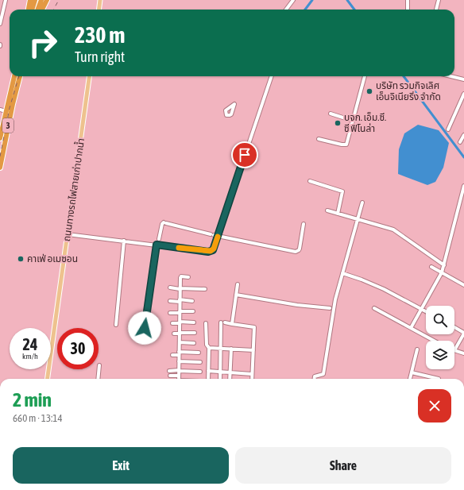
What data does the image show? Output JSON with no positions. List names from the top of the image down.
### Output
{
  "streets": {
    "highway": ["3"],
    "main road": ["ถนนทางรถไฟสายเก่าปากน้ำ"]
  },
  "places": ["บริษัท รวมกิจเลิศ เอ็นจิเนียริ่ง จำกัด", "บจก. เอ็ม.ซี. ซี ฟิโนล่า", "คาเฟ่ อเมซอน"],
  "page": {
    "turn": ["230 m", "Turn right"],
    "speed": "24 km/h",
    "limit": "30",
    "heading": ["2 min", "660 m · 13:14"],
    "buttons": ["Exit", "Share"]
  }
}
